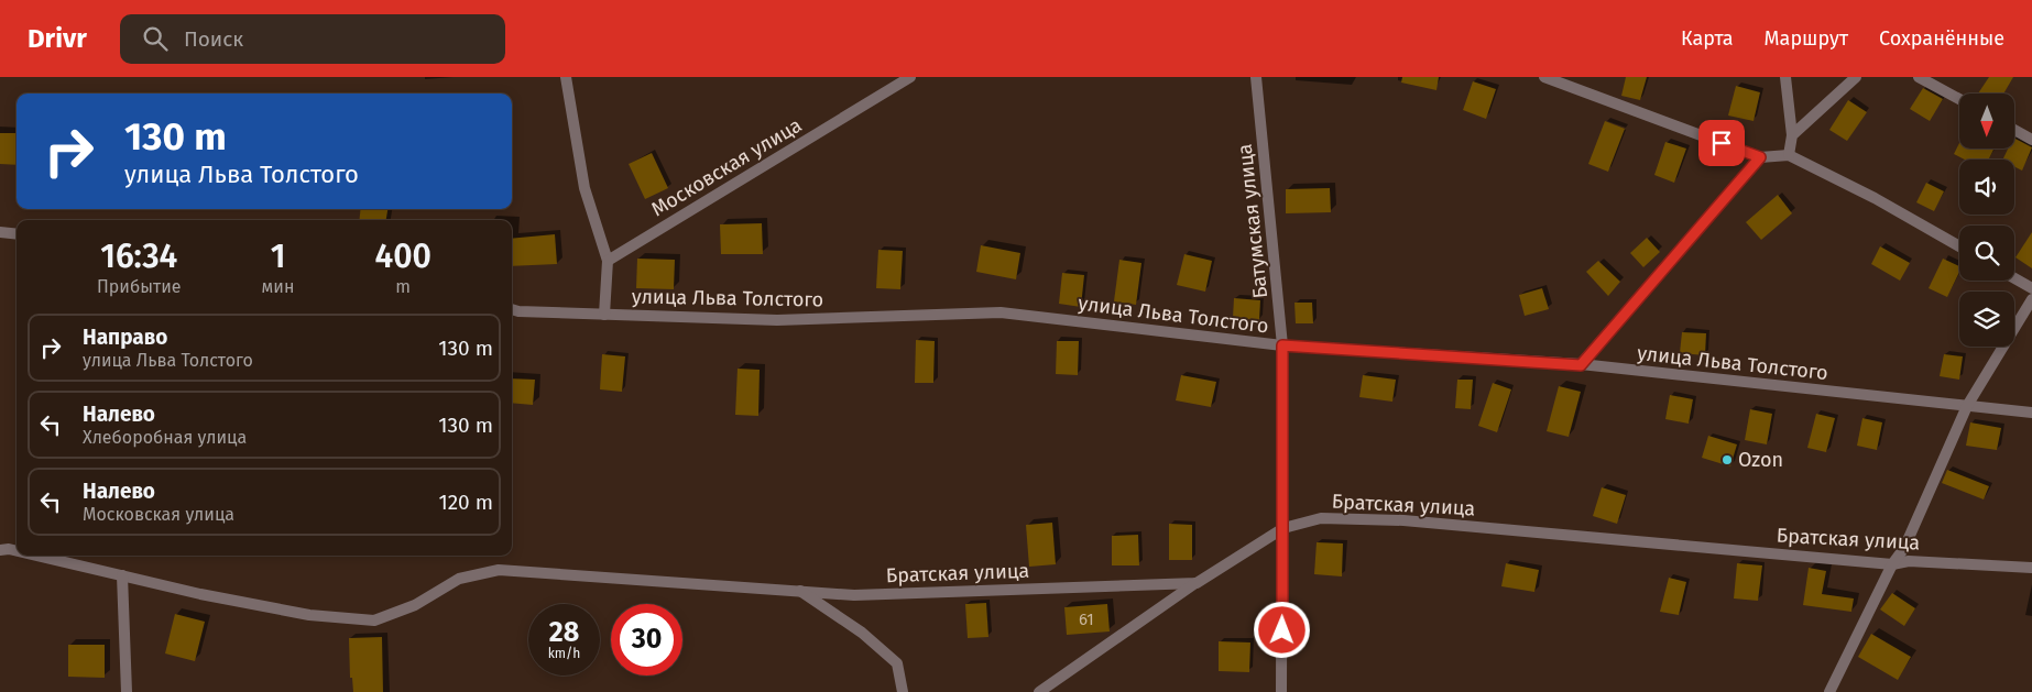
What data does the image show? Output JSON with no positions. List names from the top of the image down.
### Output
{
  "streets": {
    "street": [
      "Московская улица",
      "Батумская улица",
      "улица Льва Толстого",
      "Братская улица"
    ]
  },
  "crossings": [
    ["Батумская улица", "улица Льва Толстого"],
    ["Батумская улица", "Братская улица"]
  ],
  "places": ["Ozon"],
  "house_numbers": ["61"],
  "north": "bottom",
  "page": {
    "header": "Drivr",
    "search": "Поиск",
    "nav": ["Карта", "Маршрут", "Сохранённые"],
    "turn": ["130 m", "улица Льва Толстого"],
    "eta": [
      "16:34",
      "Прибытие",
      "1",
      "мин",
      "400",
      "m"
    ],
    "list": [
      {
        "name": "Направо",
        "note": "улица Льва Толстого",
        "value": "130 m"
      },
      {
        "name": "Налево",
        "note": "Хлеборобная улица",
        "value": "130 m"
      },
      {
        "name": "Налево",
        "note": "Московская улица",
        "value": "120 m"
      }
    ],
    "speed": "28 km/h",
    "limit": "30"
  }
}
